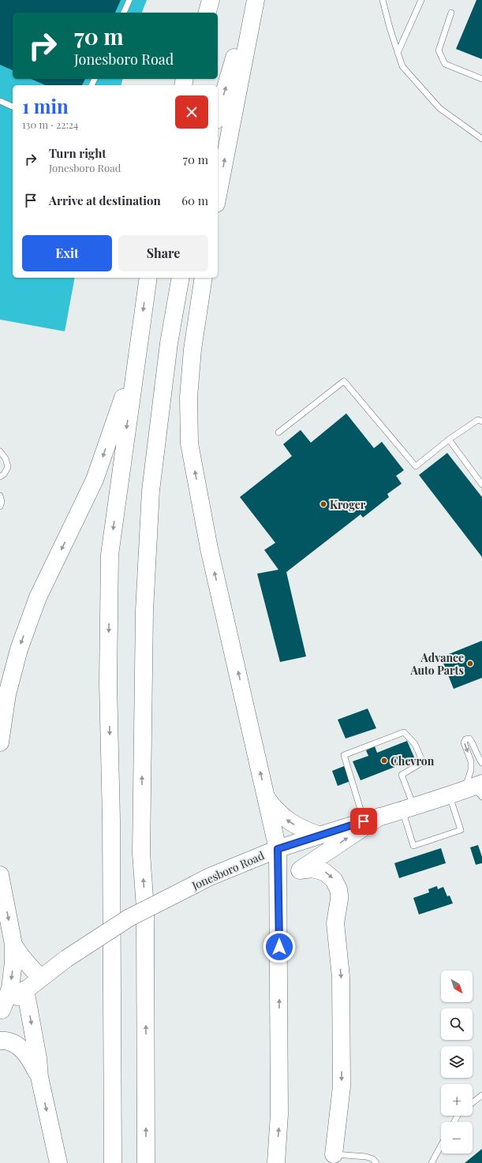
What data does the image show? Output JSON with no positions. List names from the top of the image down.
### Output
{
  "streets": {
    "main road": ["Jonesboro Road"]
  },
  "places": ["Kroger", "Advance Auto Parts", "Chevron"],
  "north": "bottom right",
  "page": {
    "turn": ["70 m", "Jonesboro Road"],
    "heading": ["1 min", "130 m · 22:24"],
    "list": [
      {
        "name": "Turn right",
        "note": "Jonesboro Road",
        "value": "70 m"
      },
      {
        "name": "Arrive at destination",
        "value": "60 m"
      }
    ],
    "buttons": ["Exit", "Share"],
    "map_buttons": ["+", "−"]
  }
}
